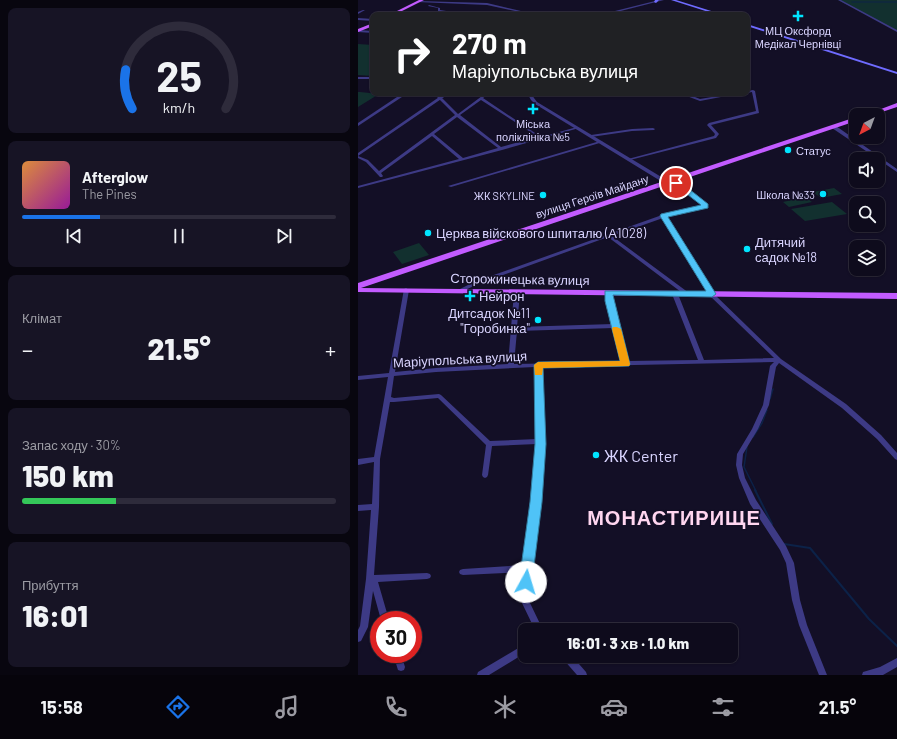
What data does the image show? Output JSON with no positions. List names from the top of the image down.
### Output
{
  "streets": {
    "main road": ["вулиця Героїв Майдану", "Сторожинецька вулиця"],
    "street": ["Маріупольська вулиця"]
  },
  "districts": ["МОНАСТИРИЩЕ"],
  "places": {
    "health": ["МЦ Оксфорд Медікал Чернівці", "Міська поліклініка №5", "Нейрон"],
    "other": [
      "Статус",
      "Школа №33",
      "ЖК SKYLINE",
      "Церква війскового шпиталю (А1028)",
      "Дитячий садок №18",
      "Дитсадок №11 \"Горобинка\"",
      "ЖК Center"
    ]
  },
  "north": "bottom left",
  "page": {
    "turn": ["270 m", "Маріупольська вулиця"],
    "song": ["Afterglow", "The Pines"],
    "tile": [
      "Клімат",
      ["Запас ходу · 30%", "150 km"],
      ["Прибуття", "16:01"]
    ],
    "heat": ["−", "21.5°", "+"],
    "limit": "30",
    "trip": "16:01 · 3 хв · 1.0 km",
    "tabs": ["15:58", "21.5°"],
    "gauge": ["25", "km/h"]
  }
}
